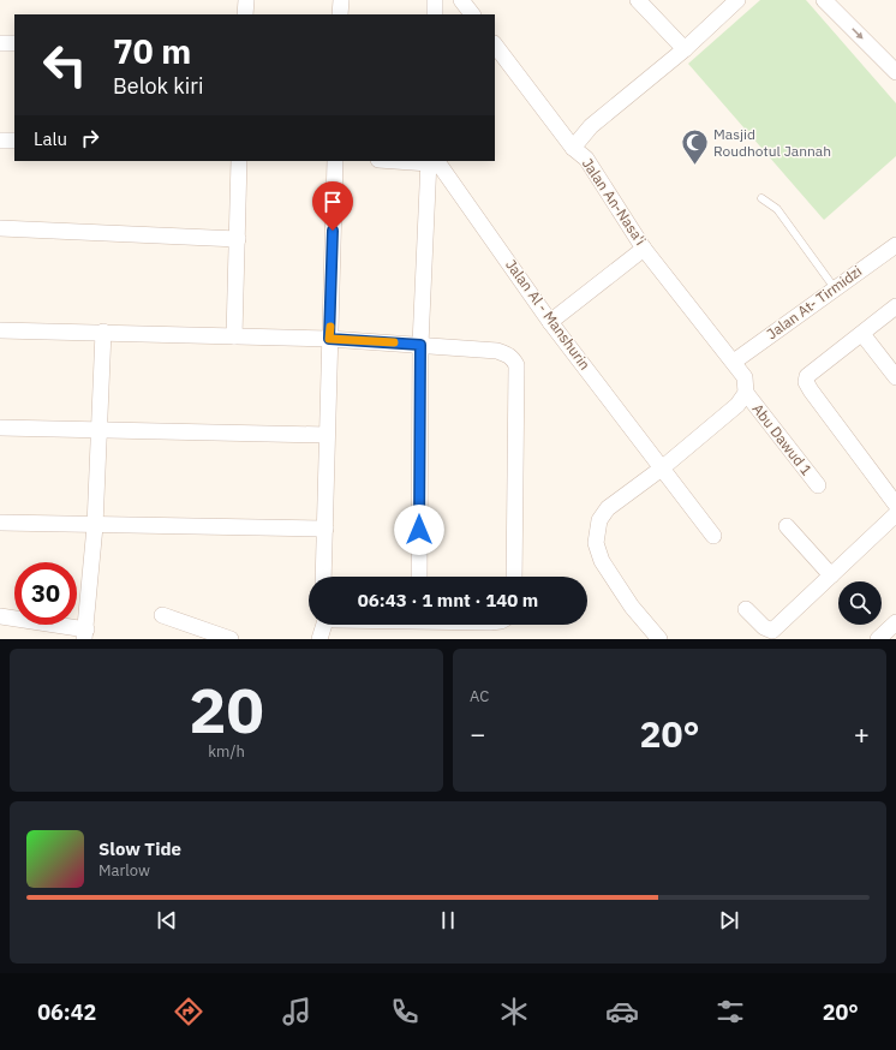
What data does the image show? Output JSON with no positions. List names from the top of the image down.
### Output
{
  "streets": {
    "street": [
      "Jalan An-Nasa'i",
      "Jalan At- Tirmidzi",
      "Jalan Al - Manshurin",
      "Abu Dawud 1"
    ]
  },
  "crossings": [
    ["Jalan An-Nasa'i", "Jalan At- Tirmidzi"],
    ["Jalan An-Nasa'i", "Abu Dawud 1"]
  ],
  "places": {
    "mosque": ["Masjid Roudhotul Jannah"]
  },
  "page": {
    "turn": ["70 m", "Belok kiri"],
    "then": "Lalu",
    "limit": "30",
    "trip": "06:43 · 1 mnt · 140 m",
    "tile": [
      ["20", "km/h"],
      "AC"
    ],
    "heat": ["−", "20°", "+"],
    "song": ["Slow Tide", "Marlow"],
    "tabs": ["06:42", "20°"]
  }
}
